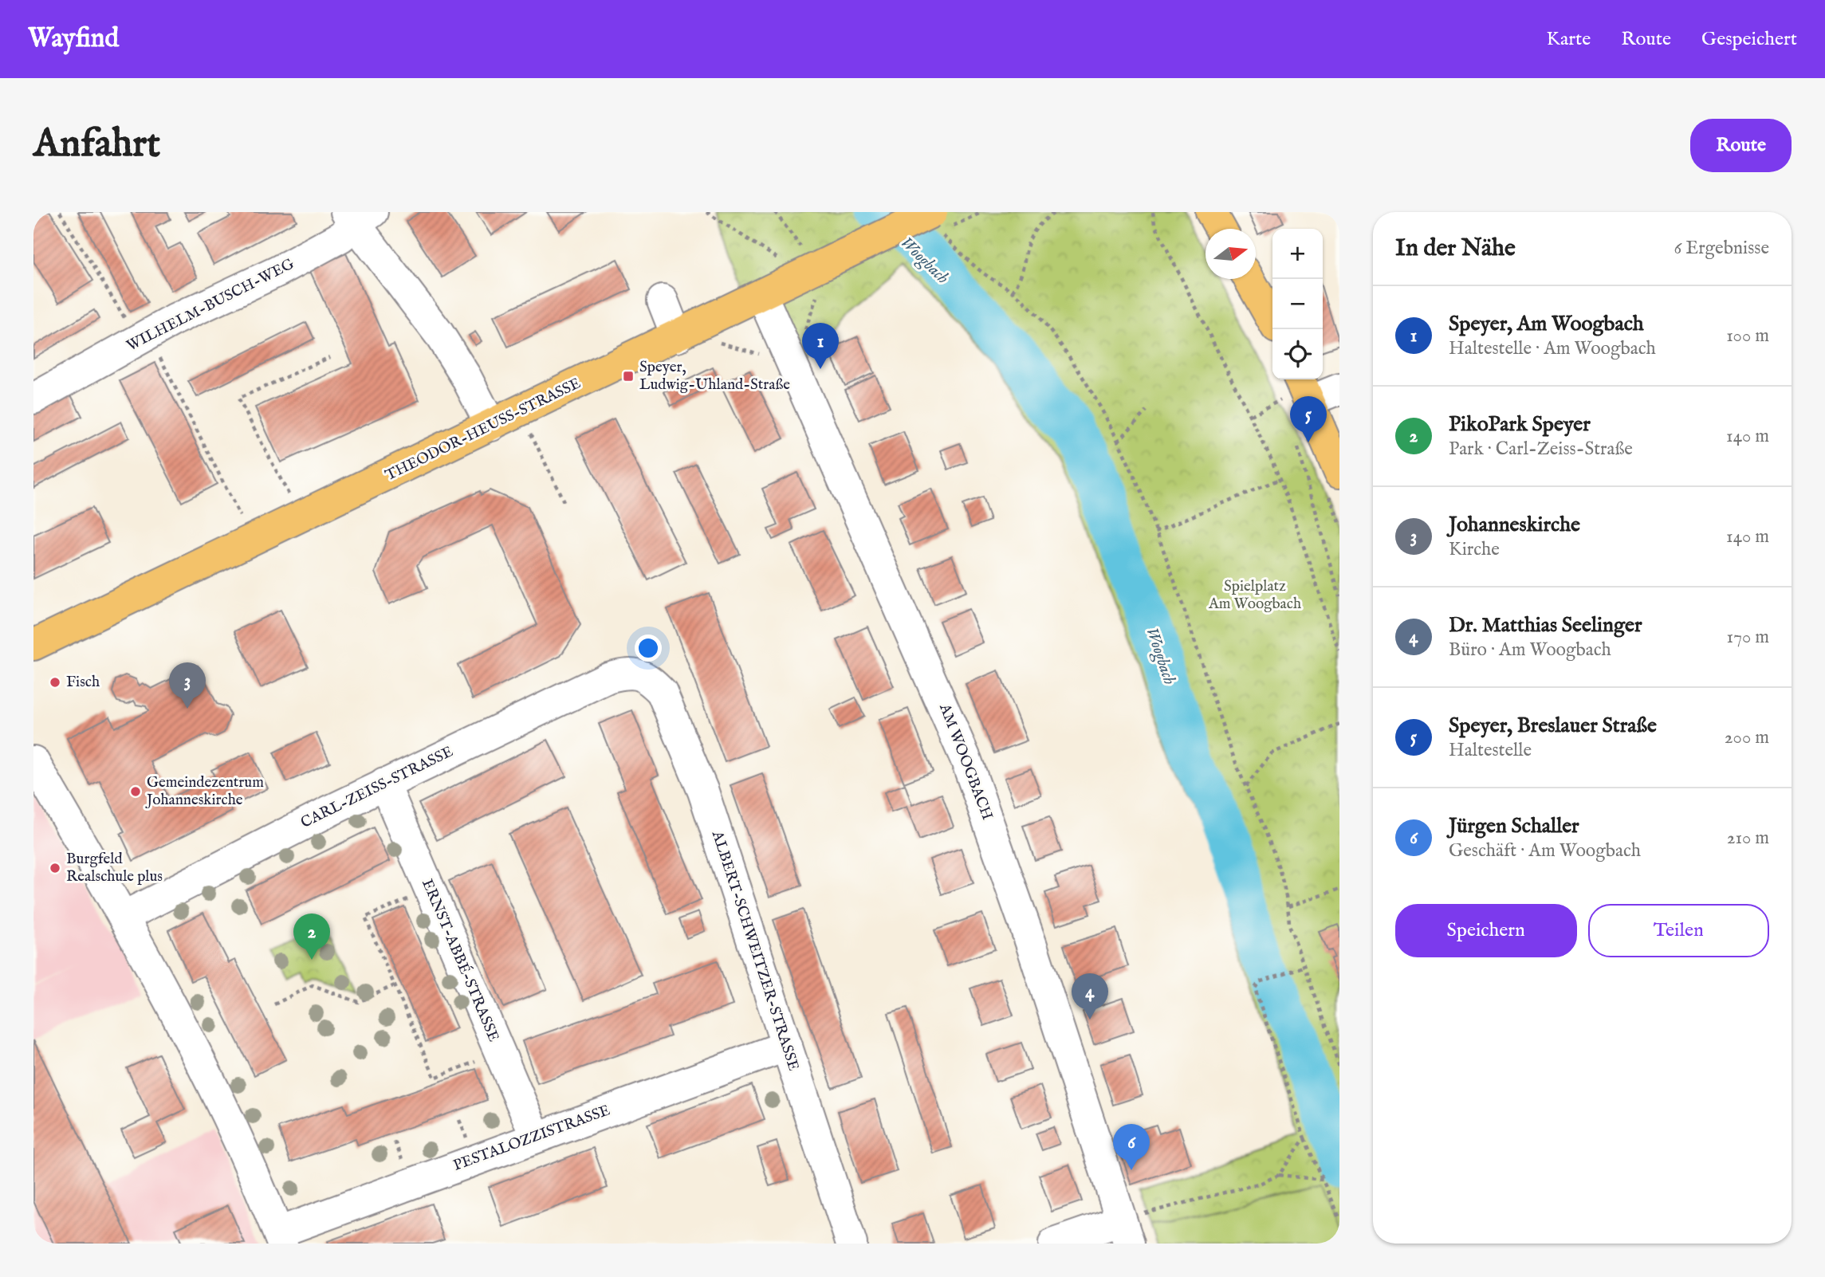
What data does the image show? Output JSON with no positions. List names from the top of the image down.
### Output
{
  "streets": {
    "main road": ["THEODOR-HEUSS-STRASSE"],
    "street": [
      "WILHELM-BUSCH-WEG",
      "AM WOOGBACH",
      "CARL-ZEISS-STRASSE",
      "ALBERT-SCHWEITZER-STRASSE",
      "ERNST-ABBÉ-STRASSE",
      "PESTALOZZISTRASSE"
    ]
  },
  "crossings": [
    ["THEODOR-HEUSS-STRASSE", "AM WOOGBACH"],
    ["CARL-ZEISS-STRASSE", "ALBERT-SCHWEITZER-STRASSE"],
    ["CARL-ZEISS-STRASSE", "ERNST-ABBÉ-STRASSE"],
    ["ALBERT-SCHWEITZER-STRASSE", "PESTALOZZISTRASSE"],
    ["ERNST-ABBÉ-STRASSE", "PESTALOZZISTRASSE"]
  ],
  "water": ["Woogbach"],
  "parks": ["Spielplatz Am Woogbach"],
  "places": {
    "transit": ["Speyer, Ludwig-Uhland-Straße"],
    "other": ["Fisch", "Gemeindezentrum Johanneskirche", "Burgfeld Realschule plus"]
  },
  "north": "right",
  "page": {
    "header": "Wayfind",
    "nav": ["Karte", "Route", "Gespeichert"],
    "buttons": [
      "Route",
      ["Speichern", "Teilen"]
    ],
    "title": "Anfahrt",
    "heading": ["In der Nähe", "6 Ergebnisse"],
    "map_buttons": ["+", "−"],
    "list": [
      {
        "mark": "1",
        "name": "Speyer, Am Woogbach",
        "note": "Haltestelle · Am Woogbach",
        "value": "100 m"
      },
      {
        "mark": "2",
        "name": "PikoPark Speyer",
        "note": "Park · Carl-Zeiss-Straße",
        "value": "140 m"
      },
      {
        "mark": "3",
        "name": "Johanneskirche",
        "note": "Kirche",
        "value": "140 m"
      },
      {
        "mark": "4",
        "name": "Dr. Matthias Seelinger",
        "note": "Büro · Am Woogbach",
        "value": "170 m"
      },
      {
        "mark": "5",
        "name": "Speyer, Breslauer Straße",
        "note": "Haltestelle",
        "value": "200 m"
      },
      {
        "mark": "6",
        "name": "Jürgen Schaller",
        "note": "Geschäft · Am Woogbach",
        "value": "210 m"
      }
    ],
    "pins": [
      "1",
      "5",
      "3",
      "2",
      "4",
      "6"
    ]
  }
}
